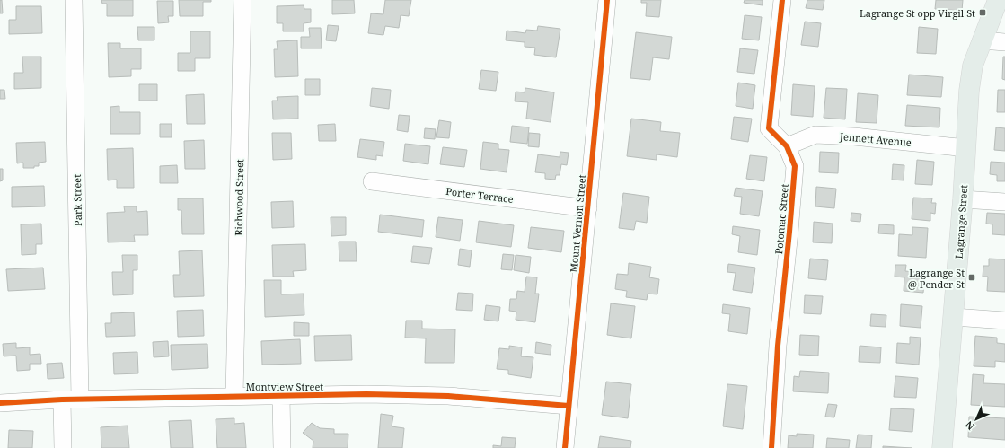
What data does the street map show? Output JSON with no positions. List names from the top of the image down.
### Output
{
  "streets": {
    "main road": ["Lagrange Street"],
    "street": [
      "Jennett Avenue",
      "Porter Terrace",
      "Richwood Street",
      "Park Street",
      "Potomac Street",
      "Mount Vernon Street",
      "Montview Street"
    ]
  },
  "crossings": [
    ["Jennett Avenue", "Potomac Street"],
    ["Jennett Avenue", "Lagrange Street"],
    ["Porter Terrace", "Mount Vernon Street"],
    ["Richwood Street", "Montview Street"],
    ["Park Street", "Montview Street"],
    ["Mount Vernon Street", "Montview Street"]
  ],
  "places": {
    "transit": ["Lagrange St opp Virgil St", "Lagrange St @ Pender St"]
  },
  "north": "bottom left"
}
